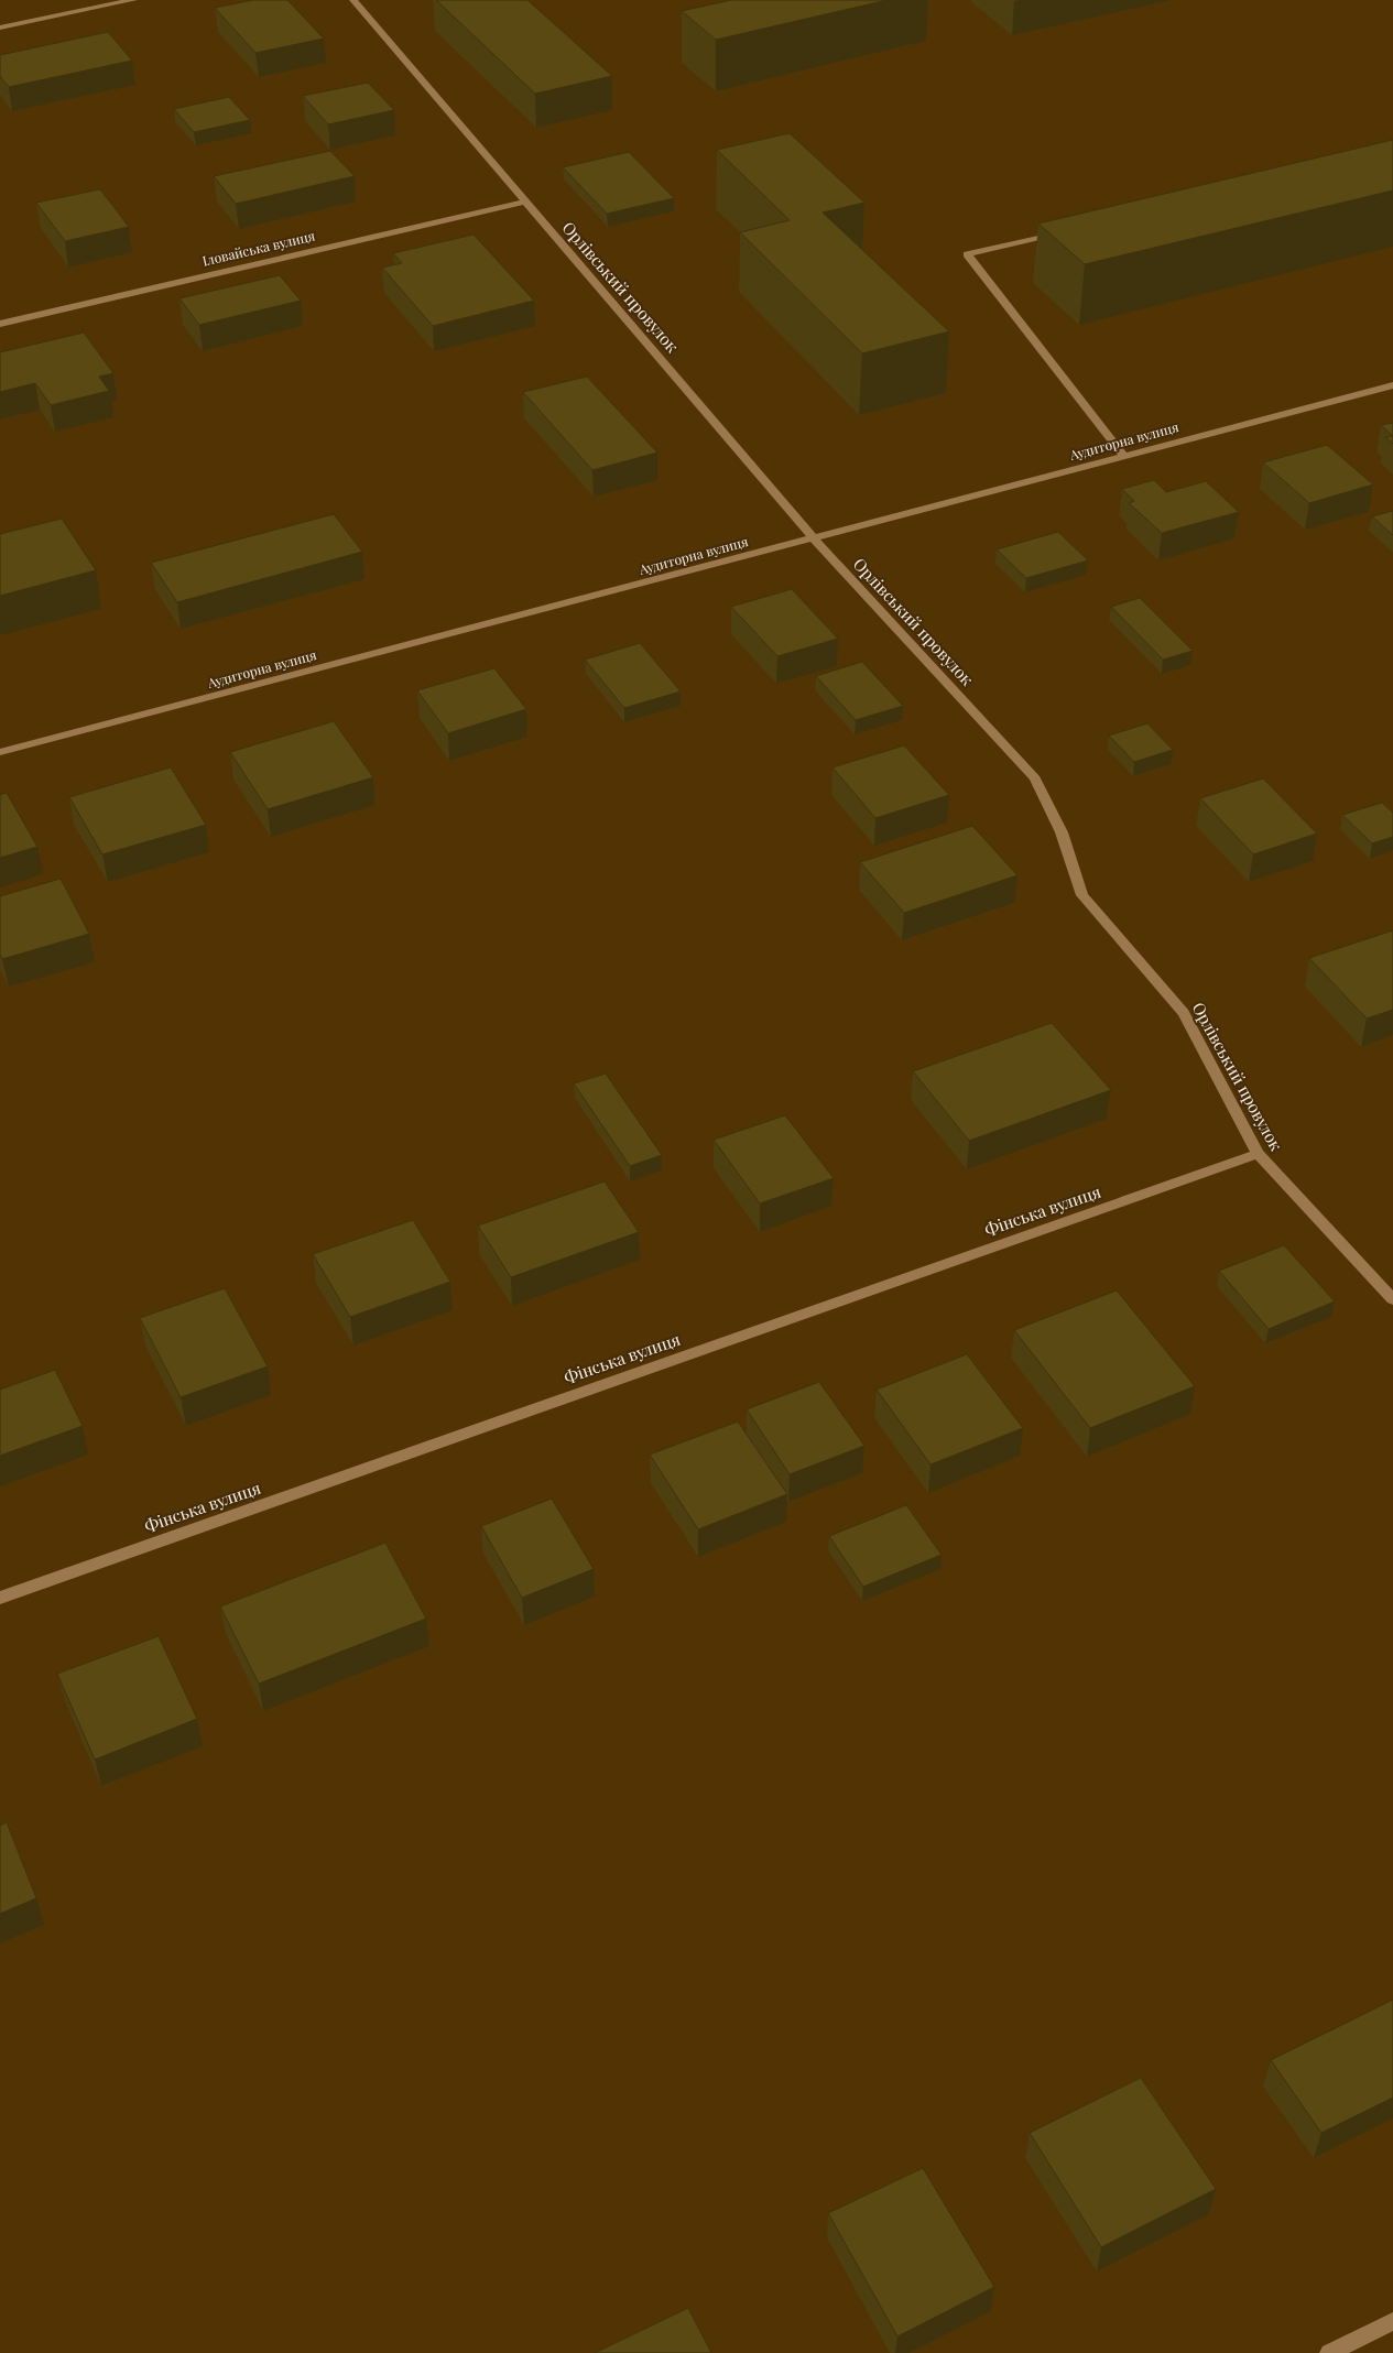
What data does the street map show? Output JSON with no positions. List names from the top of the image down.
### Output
{
  "streets": {
    "street": [
      "Іловайська вулиця",
      "Орлівський провулок",
      "Аудиторна вулиця",
      "Фінська вулиця"
    ]
  },
  "crossings": [
    ["Іловайська вулиця", "Орлівський провулок"],
    ["Орлівський провулок", "Аудиторна вулиця"],
    ["Орлівський провулок", "Фінська вулиця"]
  ]
}
